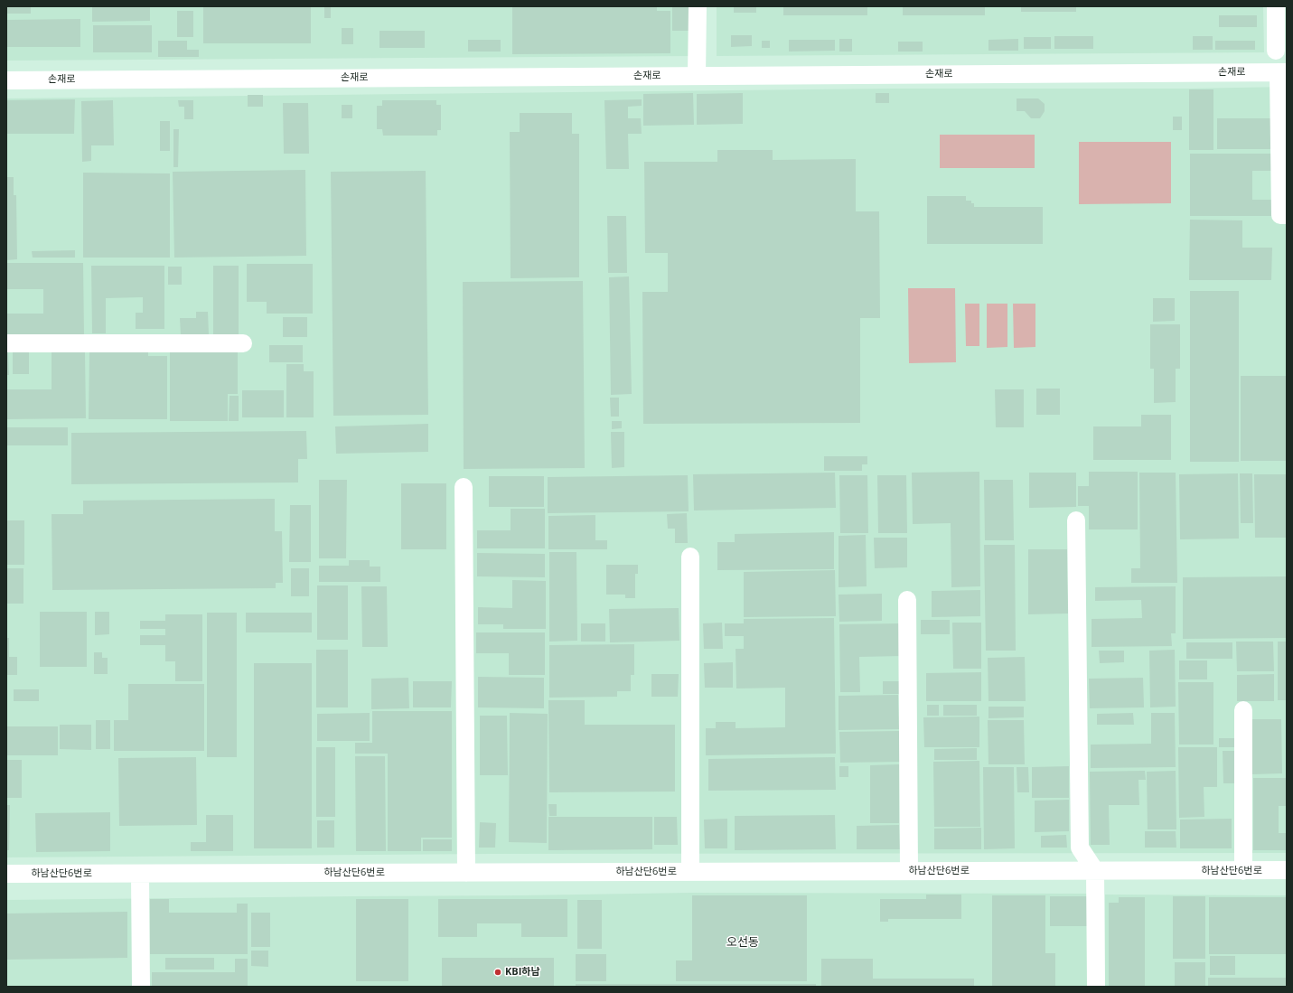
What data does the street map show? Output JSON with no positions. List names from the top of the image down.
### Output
{
  "streets": {
    "street": ["손재로", "하남산단6번로"]
  },
  "districts": ["오선동"],
  "places": ["KBI하남"]
}
